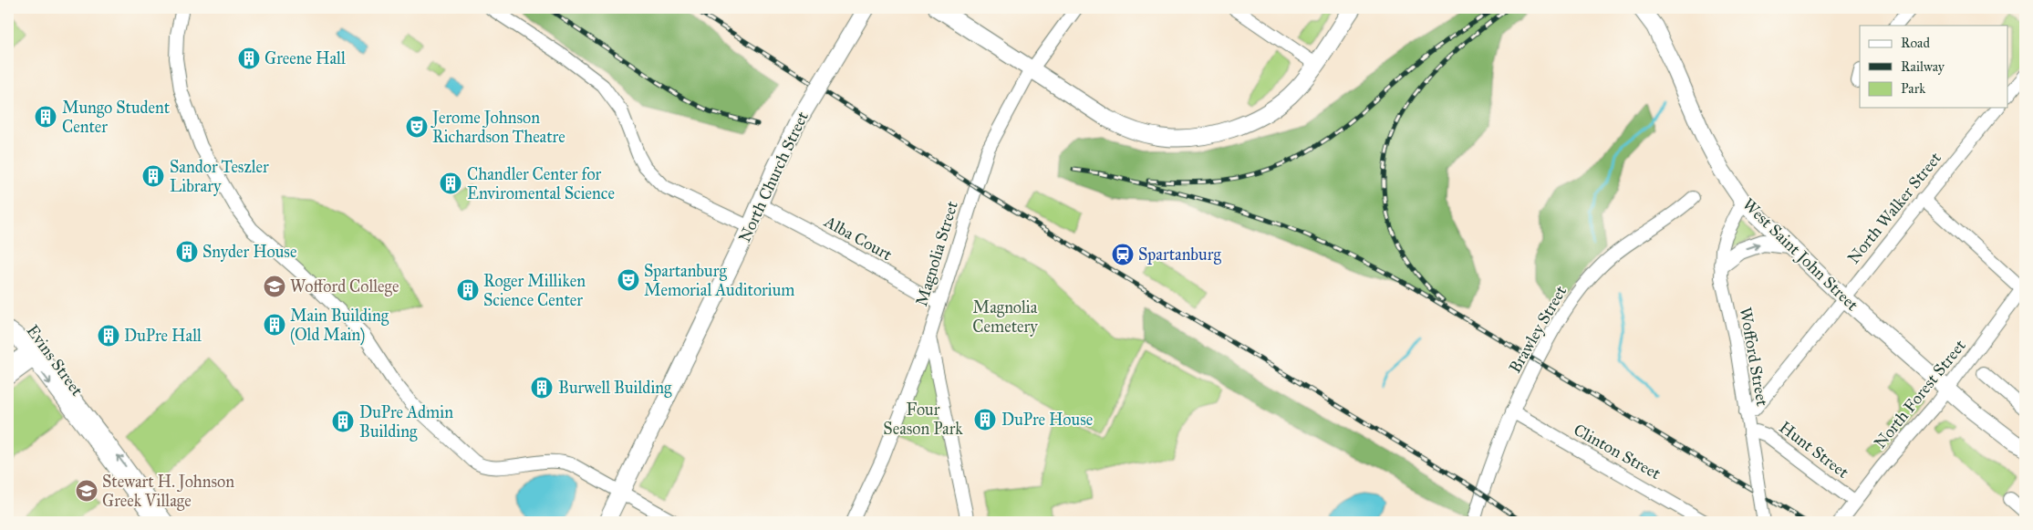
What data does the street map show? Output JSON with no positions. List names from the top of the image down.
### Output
{
  "streets": {
    "main road": ["North Church Street", "West Saint John Street"],
    "street": [
      "North Walker Street",
      "Alba Court",
      "Magnolia Street",
      "Brawley Street",
      "Wofford Street",
      "Evins Street",
      "North Forest Street",
      "Hunt Street",
      "Clinton Street"
    ]
  },
  "crossings": [
    ["North Church Street", "Alba Court"],
    ["North Walker Street", "West Saint John Street"],
    ["North Walker Street", "Wofford Street"],
    ["Alba Court", "Magnolia Street"],
    ["West Saint John Street", "Wofford Street"],
    ["West Saint John Street", "North Forest Street"],
    ["Brawley Street", "Clinton Street"],
    ["Wofford Street", "Hunt Street"],
    ["North Forest Street", "Hunt Street"]
  ],
  "parks": ["Magnolia Cemetery", "Four Season Park"],
  "places": {
    "building": [
      "Greene Hall",
      "Mungo Student Center",
      "Sandor Teszler Library",
      "Chandler Center for Enviromental Science",
      "Snyder House",
      "Roger Milliken Science Center",
      "Main Building (Old Main)",
      "DuPre Hall",
      "Burwell Building",
      "DuPre House",
      "DuPre Admin Building"
    ],
    "theatre": ["Jerome Johnson Richardson Theatre", "Spartanburg Memorial Auditorium"],
    "station": ["Spartanburg"],
    "school or university": ["Wofford College", "Stewart H. Johnson Greek Village"]
  },
  "legend": ["Road", "Railway", "Park"]
}
